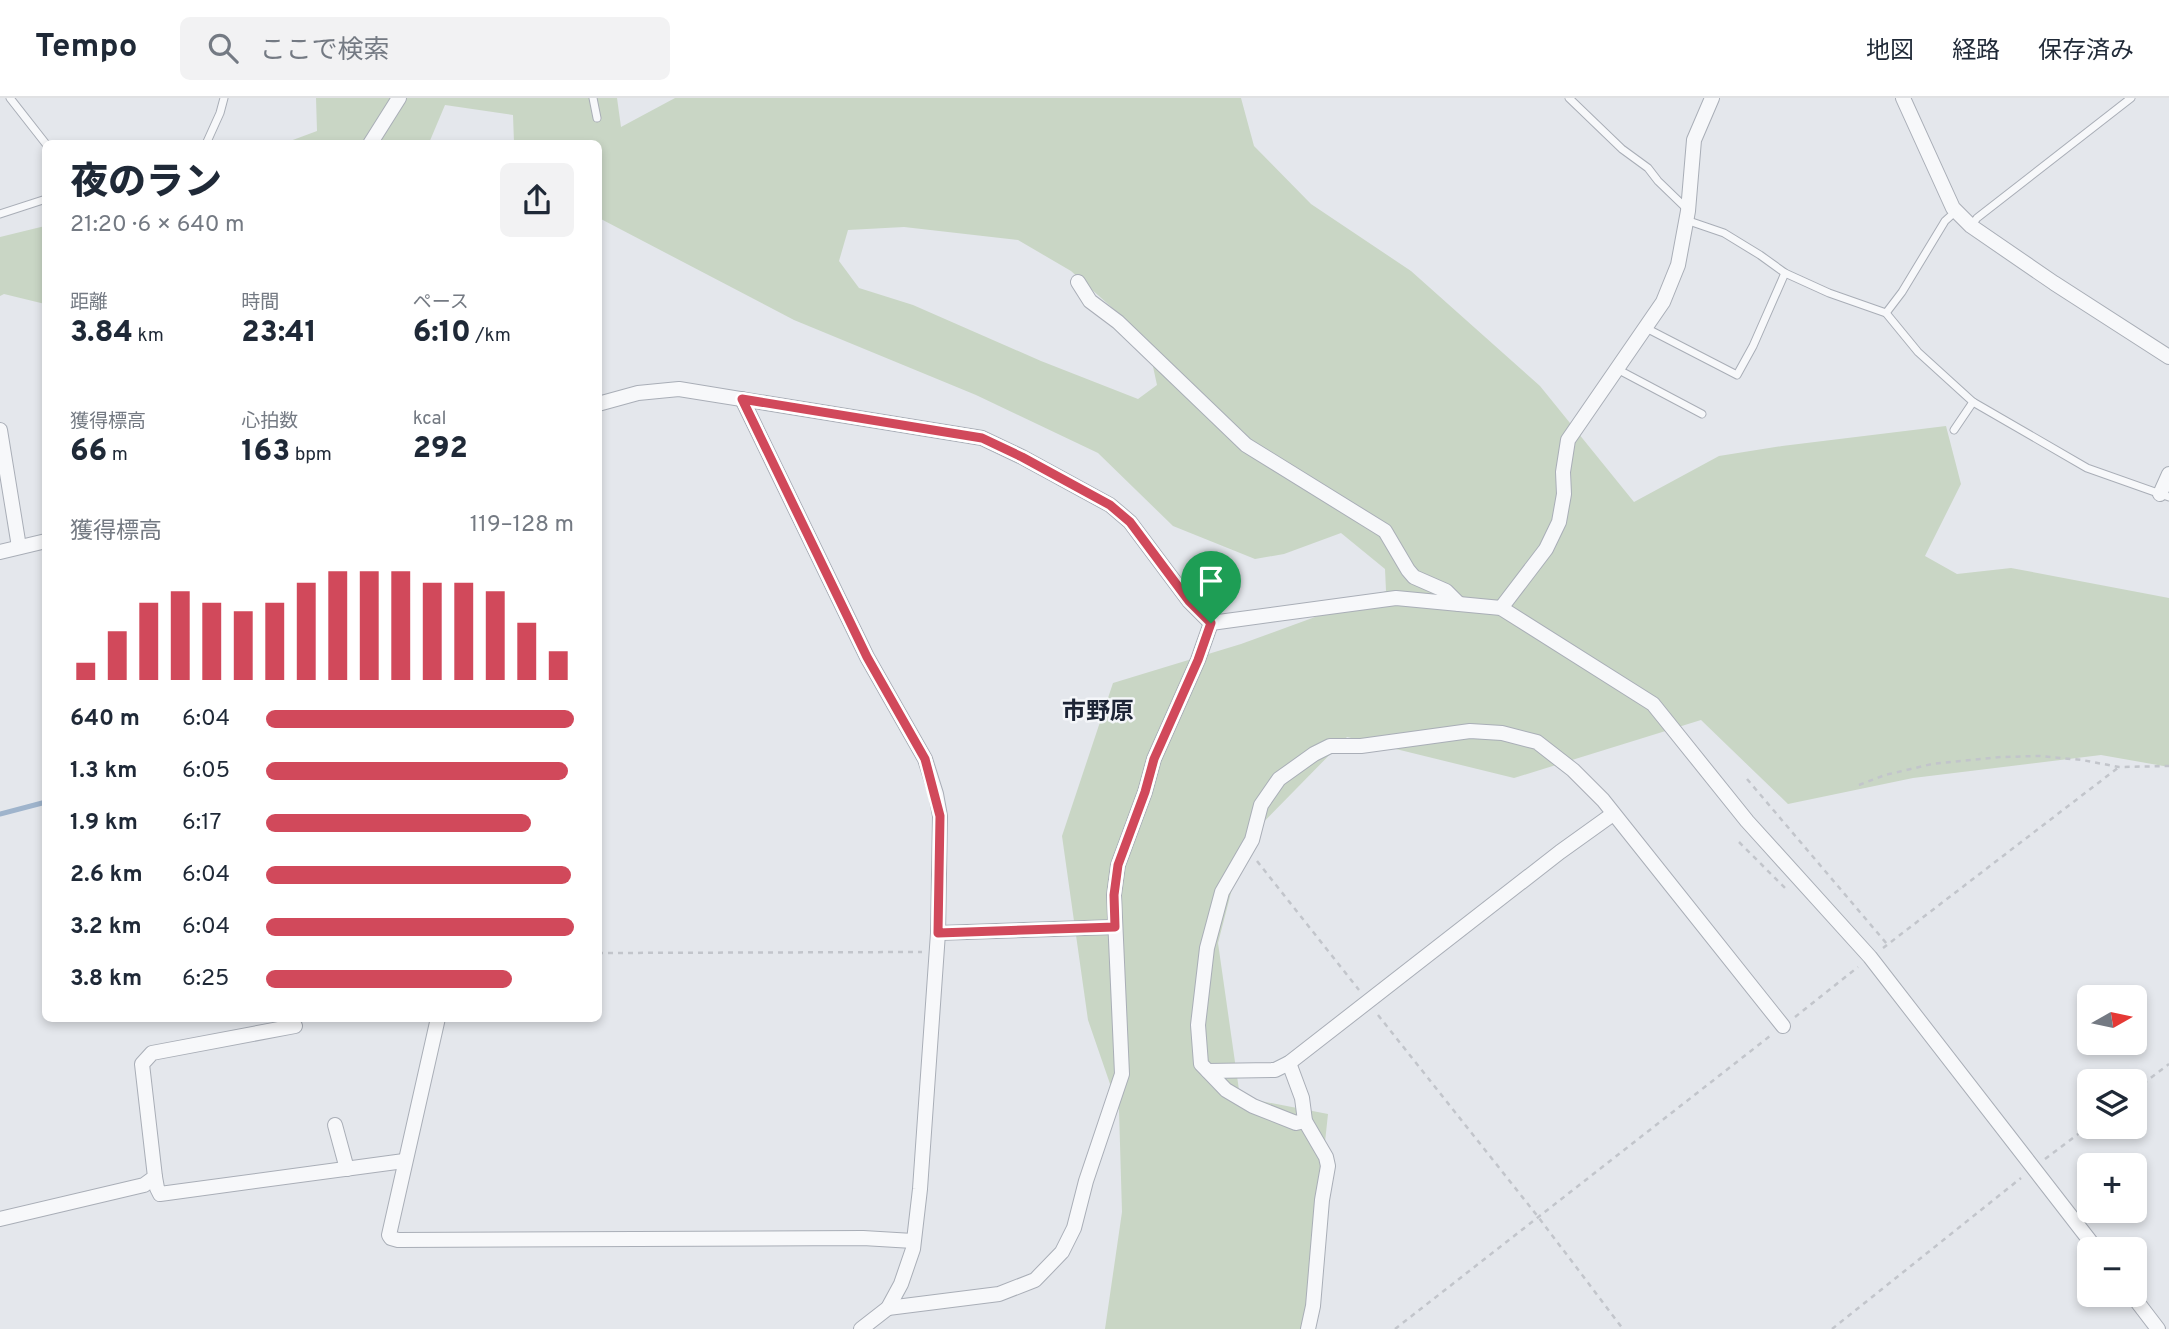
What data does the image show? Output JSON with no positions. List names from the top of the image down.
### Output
{
  "districts": ["市野原"],
  "north": "right",
  "page": {
    "header": "Tempo",
    "search": "ここで検索",
    "nav": ["地図", "経路", "保存済み"],
    "heading": ["夜のラン", "21:20 · 6 × 640 m"],
    "stats": [
      ["距離", "3.84 km"],
      ["時間", "23:41"],
      ["ペース", "6:10 /km"],
      ["獲得標高", "66 m"],
      ["心拍数", "163 bpm"],
      ["kcal", "292"]
    ],
    "chart": ["獲得標高", "119–128 m"],
    "list": [
      {
        "name": "640 m",
        "note": "6:04"
      },
      {
        "name": "1.3 km",
        "note": "6:05"
      },
      {
        "name": "1.9 km",
        "note": "6:17"
      },
      {
        "name": "2.6 km",
        "note": "6:04"
      },
      {
        "name": "3.2 km",
        "note": "6:04"
      },
      {
        "name": "3.8 km",
        "note": "6:25"
      }
    ],
    "map_buttons": ["+", "−"]
  }
}
